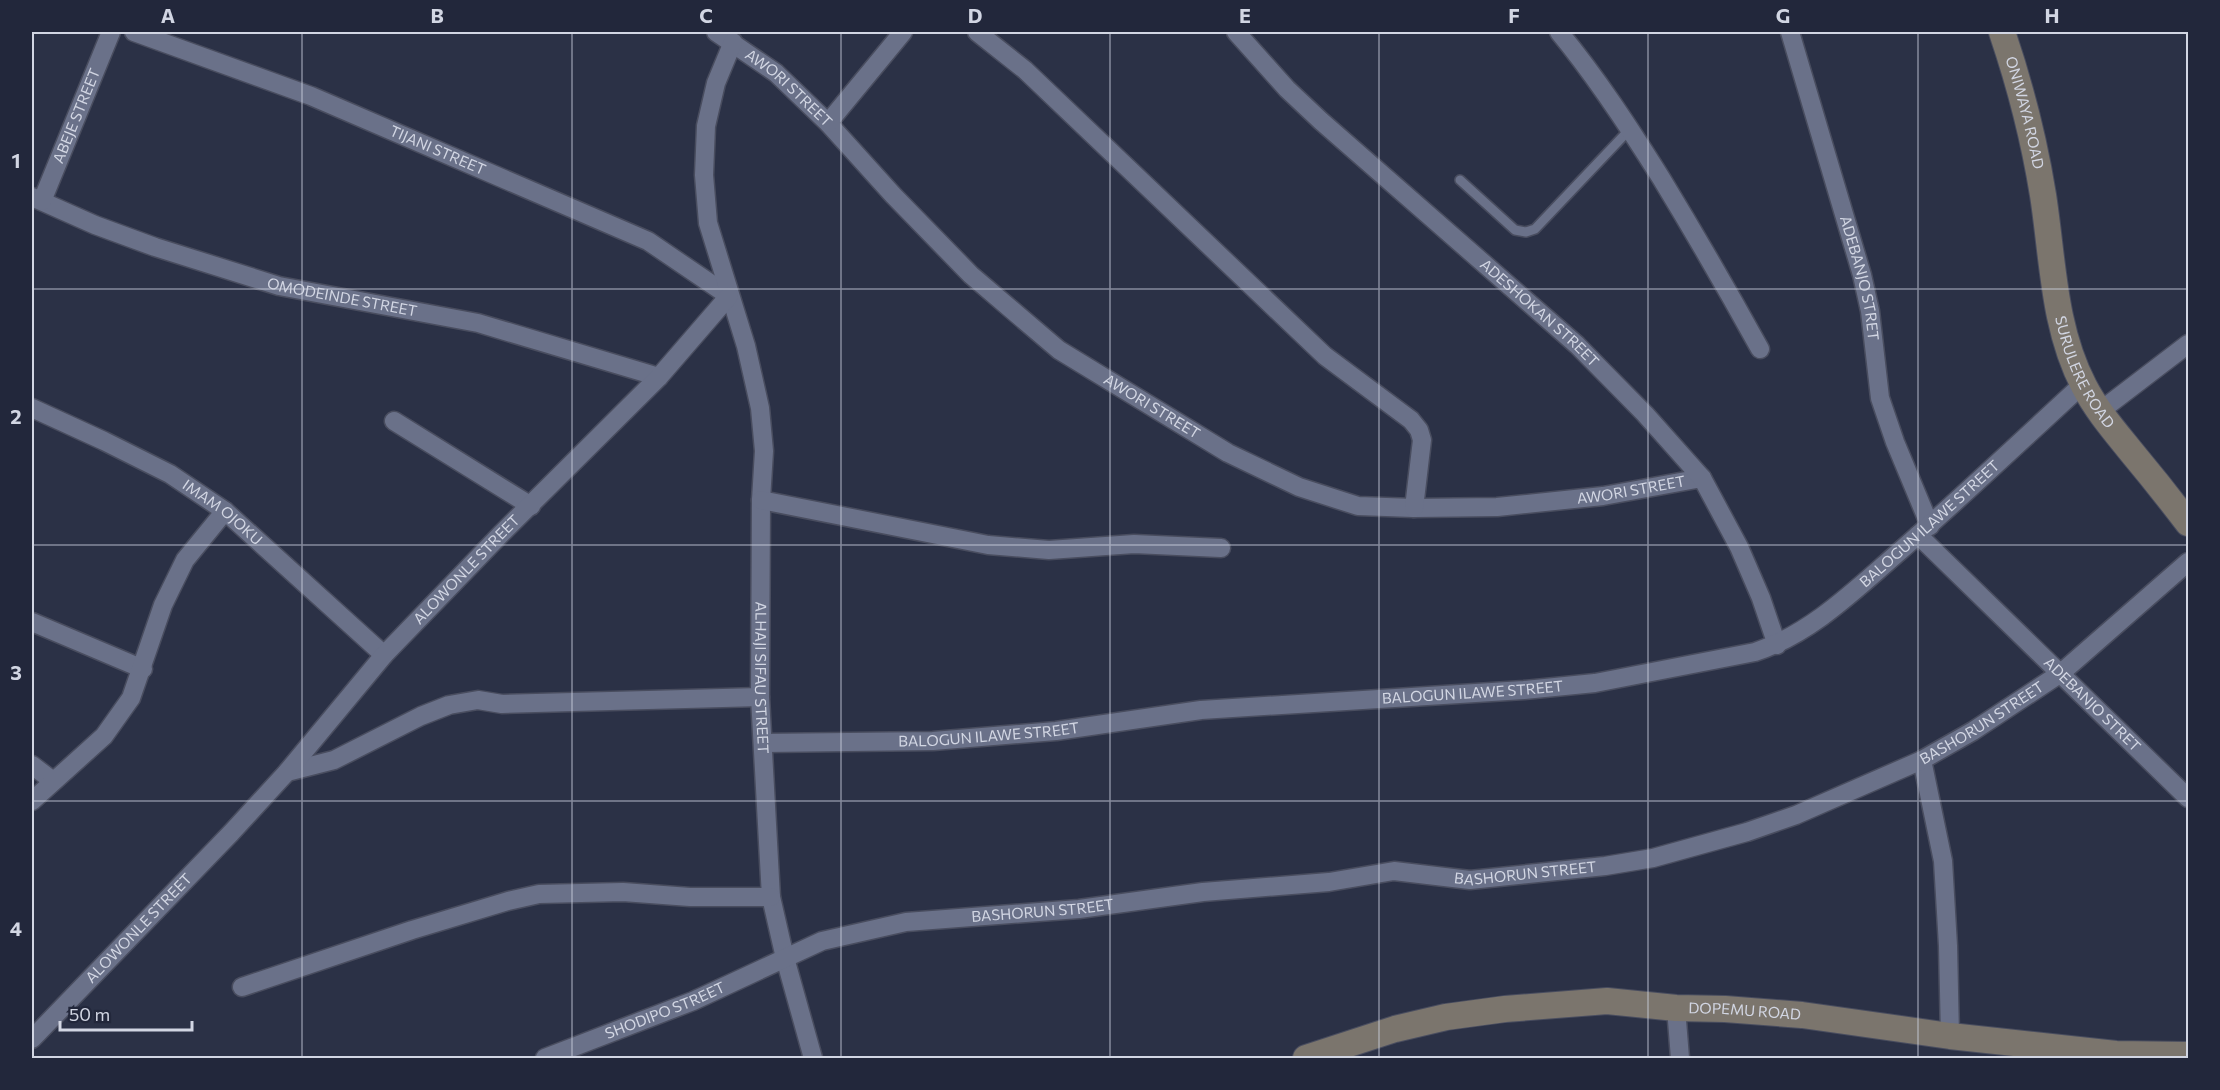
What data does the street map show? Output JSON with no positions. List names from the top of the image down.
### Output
{
  "streets": {
    "main road": ["ONIWAYA ROAD", "SURULERE ROAD", "DOPEMU ROAD"],
    "street": [
      "AWORI STREET",
      "ABEJE STREET",
      "TIJANI STREET",
      "ADEBANJO STRET",
      "OMODEINDE STREET",
      "ADESHOKAN STREET",
      "IMAM OJOKU",
      "BALOGUN ILAWE STREET",
      "ALOWONLE STREET",
      "ALHAJI SIFAU STREET",
      "BASHORUN STREET",
      "SHODIPO STREET"
    ]
  },
  "crossings": [
    ["AWORI STREET", "ADESHOKAN STREET"],
    ["ONIWAYA ROAD", "SURULERE ROAD"],
    ["ABEJE STREET", "OMODEINDE STREET"],
    ["TIJANI STREET", "ALOWONLE STREET"],
    ["TIJANI STREET", "ALHAJI SIFAU STREET"],
    ["ADEBANJO STRET", "BALOGUN ILAWE STREET"],
    ["ADEBANJO STRET", "BASHORUN STREET"],
    ["OMODEINDE STREET", "ALOWONLE STREET"],
    ["ADESHOKAN STREET", "BALOGUN ILAWE STREET"],
    ["SURULERE ROAD", "BALOGUN ILAWE STREET"],
    ["IMAM OJOKU", "ALOWONLE STREET"],
    ["BALOGUN ILAWE STREET", "ALHAJI SIFAU STREET"],
    ["ALOWONLE STREET", "ALHAJI SIFAU STREET"],
    ["ALHAJI SIFAU STREET", "BASHORUN STREET"],
    ["ALHAJI SIFAU STREET", "SHODIPO STREET"],
    ["BASHORUN STREET", "SHODIPO STREET"]
  ],
  "scale_bar": "50 m",
  "grid": {
    "columns": [
      "A",
      "B",
      "C",
      "D",
      "E",
      "F",
      "G",
      "H"
    ],
    "rows": [
      "1",
      "2",
      "3",
      "4"
    ]
  }
}
